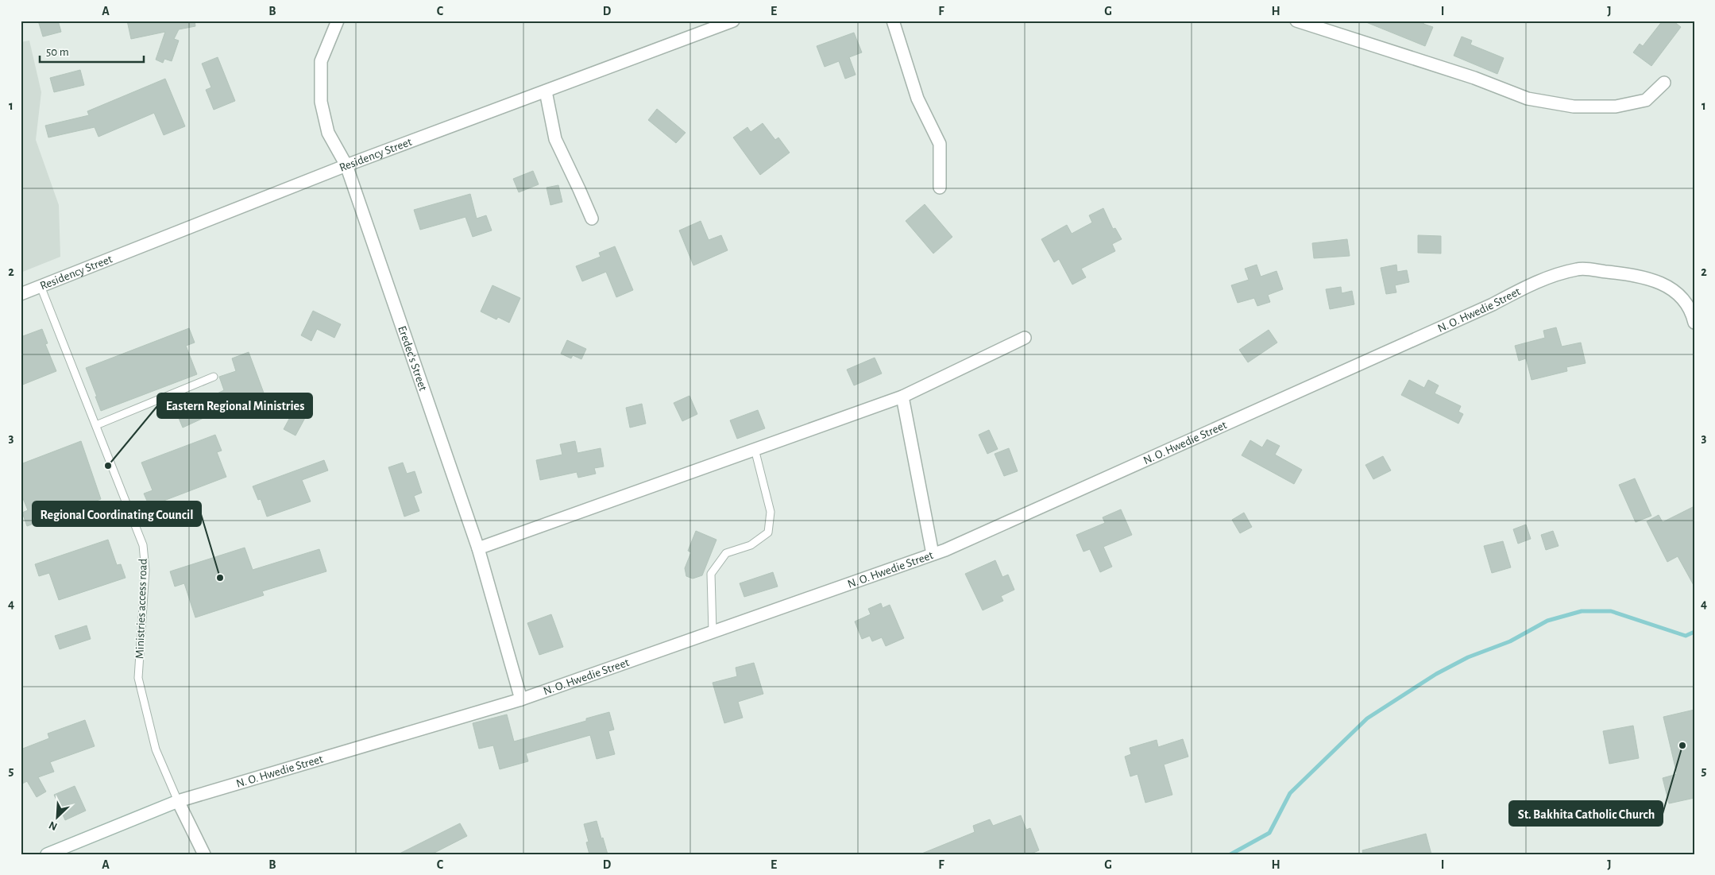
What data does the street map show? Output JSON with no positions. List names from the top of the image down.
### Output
{
  "streets": {
    "street": ["Residency Street", "N. O. Hwedie Street", "Eredec's Street"],
    "lane": ["Ministries access road"]
  },
  "crossings": [
    ["Residency Street", "Eredec's Street"],
    ["Residency Street", "Ministries access road"],
    ["N. O. Hwedie Street", "Eredec's Street"],
    ["N. O. Hwedie Street", "Ministries access road"]
  ],
  "places": ["Eastern Regional Ministries", "Regional Coordinating Council", "St. Bakhita Catholic Church"],
  "scale_bar": "50 m",
  "north": "bottom left",
  "grid": {
    "columns": [
      "A",
      "B",
      "C",
      "D",
      "E",
      "F",
      "G",
      "H",
      "I",
      "J"
    ],
    "rows": [
      "1",
      "2",
      "3",
      "4",
      "5"
    ]
  }
}
